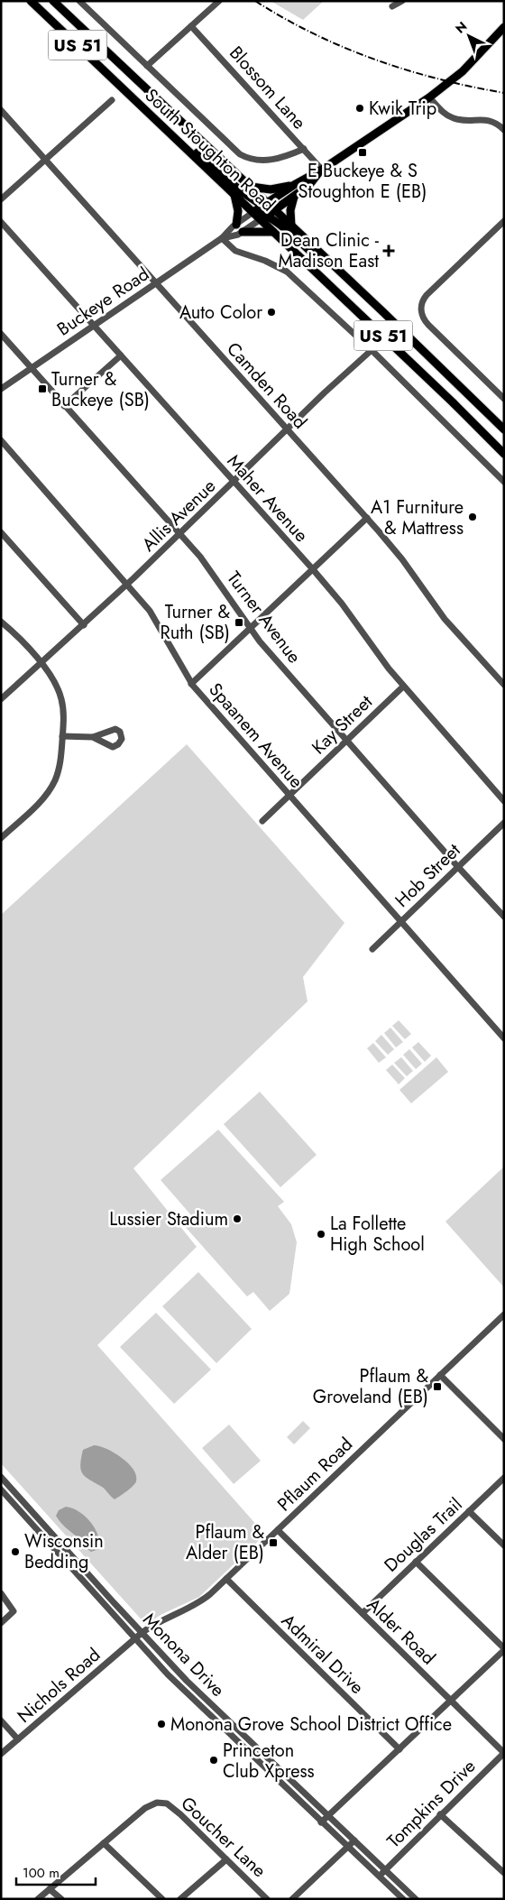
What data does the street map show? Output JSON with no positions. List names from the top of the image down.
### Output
{
  "streets": {
    "main road": ["US 51", "South Stoughton Road"],
    "street": [
      "Blossom Lane",
      "Buckeye Road",
      "Camden Road",
      "Maher Avenue",
      "Allis Avenue",
      "Turner Avenue",
      "Kay Street",
      "Spaanem Avenue",
      "Hob Street",
      "Pflaum Road",
      "Douglas Trail",
      "Alder Road",
      "Admiral Drive",
      "Monona Drive",
      "Nichols Road",
      "Tompkins Drive",
      "Goucher Lane"
    ]
  },
  "crossings": [
    ["South Stoughton Road", "Buckeye Road"],
    ["Buckeye Road", "Camden Road"],
    ["Buckeye Road", "Maher Avenue"],
    ["Buckeye Road", "Turner Avenue"],
    ["Camden Road", "Allis Avenue"],
    ["Maher Avenue", "Allis Avenue"],
    ["Maher Avenue", "Kay Street"],
    ["Allis Avenue", "Turner Avenue"],
    ["Allis Avenue", "Spaanem Avenue"],
    ["Turner Avenue", "Kay Street"],
    ["Turner Avenue", "Hob Street"],
    ["Kay Street", "Spaanem Avenue"],
    ["Spaanem Avenue", "Hob Street"],
    ["Pflaum Road", "Alder Road"],
    ["Pflaum Road", "Admiral Drive"],
    ["Pflaum Road", "Monona Drive"],
    ["Pflaum Road", "Nichols Road"],
    ["Douglas Trail", "Alder Road"],
    ["Alder Road", "Tompkins Drive"],
    ["Monona Drive", "Nichols Road"],
    ["Monona Drive", "Tompkins Drive"]
  ],
  "places": {
    "other": [
      "Kwik Trip",
      "Auto Color",
      "A1 Furniture & Mattress",
      "Lussier Stadium",
      "La Follette High School",
      "Wisconsin Bedding",
      "Monona Grove School District Office",
      "Princeton Club Xpress"
    ],
    "transit": [
      "E Buckeye & S Stoughton E (EB)",
      "Turner & Buckeye (SB)",
      "Turner & Ruth (SB)",
      "Pflaum & Groveland (EB)",
      "Pflaum & Alder (EB)"
    ],
    "health": ["Dean Clinic - Madison East"]
  },
  "scale_bar": "100 m",
  "north": "top left"
}
